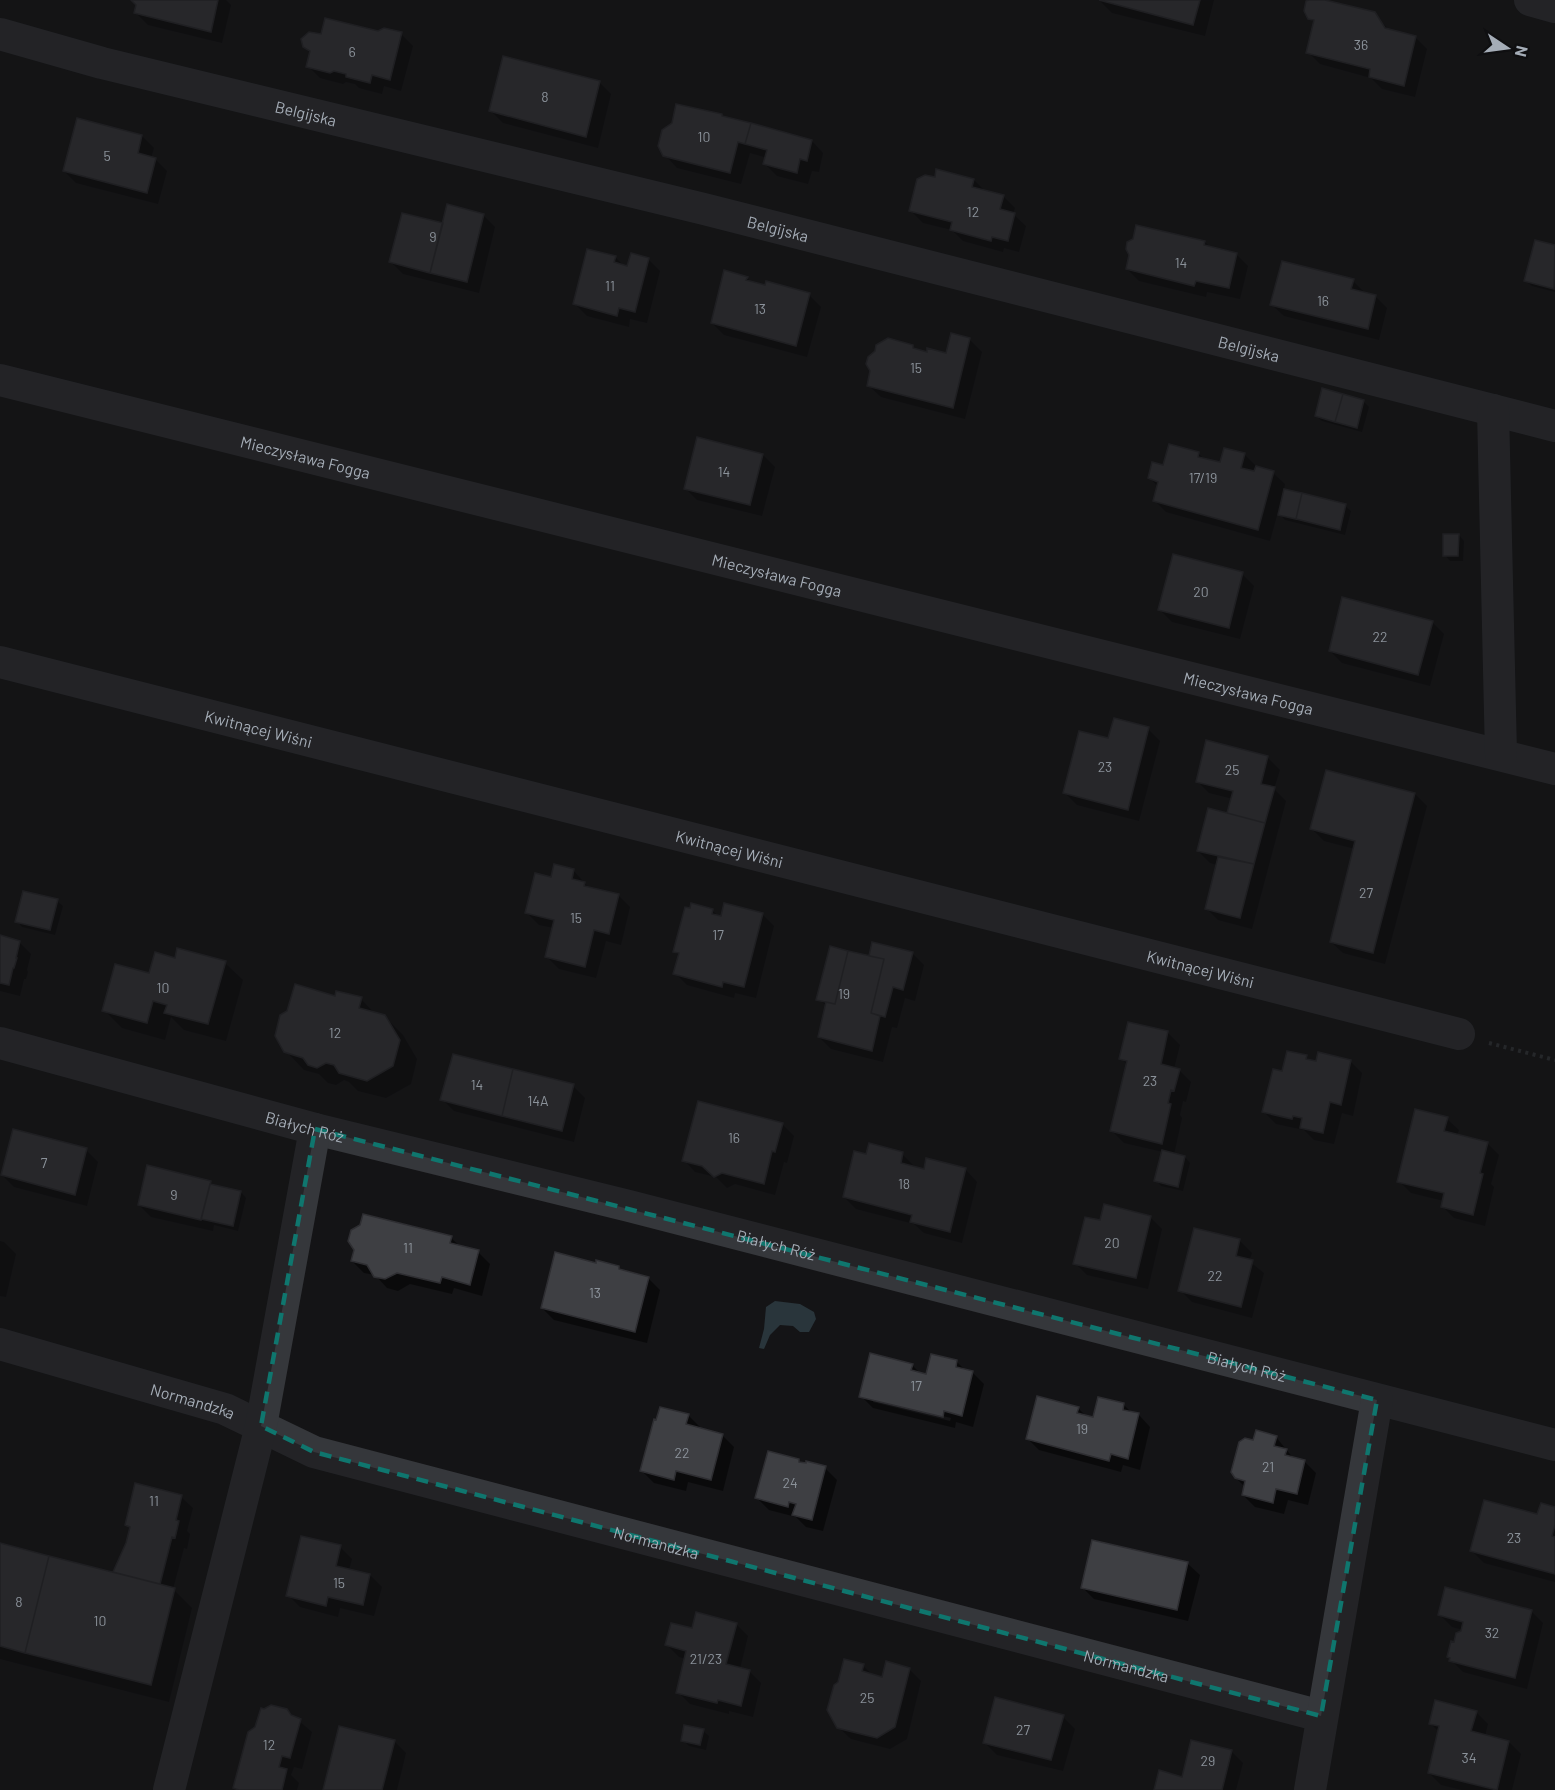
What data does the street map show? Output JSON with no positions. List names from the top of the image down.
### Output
{
  "streets": {
    "street": [
      "Belgijska",
      "Mieczysława Fogga",
      "Kwitnącej Wiśni",
      "Białych Róż",
      "Normandzka"
    ]
  },
  "house_numbers": [
    "36",
    "6",
    "8",
    "10",
    "5",
    "12",
    "9",
    "14",
    "11",
    "16",
    "13",
    "15",
    "14",
    "17/19",
    "20",
    "22",
    "23",
    "25",
    "27",
    "15",
    "17",
    "10",
    "19",
    "12",
    "23",
    "14",
    "14A",
    "16",
    "7",
    "18",
    "9",
    "20",
    "11",
    "22",
    "13",
    "17",
    "19",
    "22",
    "21",
    "24",
    "11",
    "23",
    "15",
    "8",
    "10",
    "32",
    "21/23",
    "25",
    "27",
    "12",
    "34",
    "29"
  ],
  "north": "right"
}
